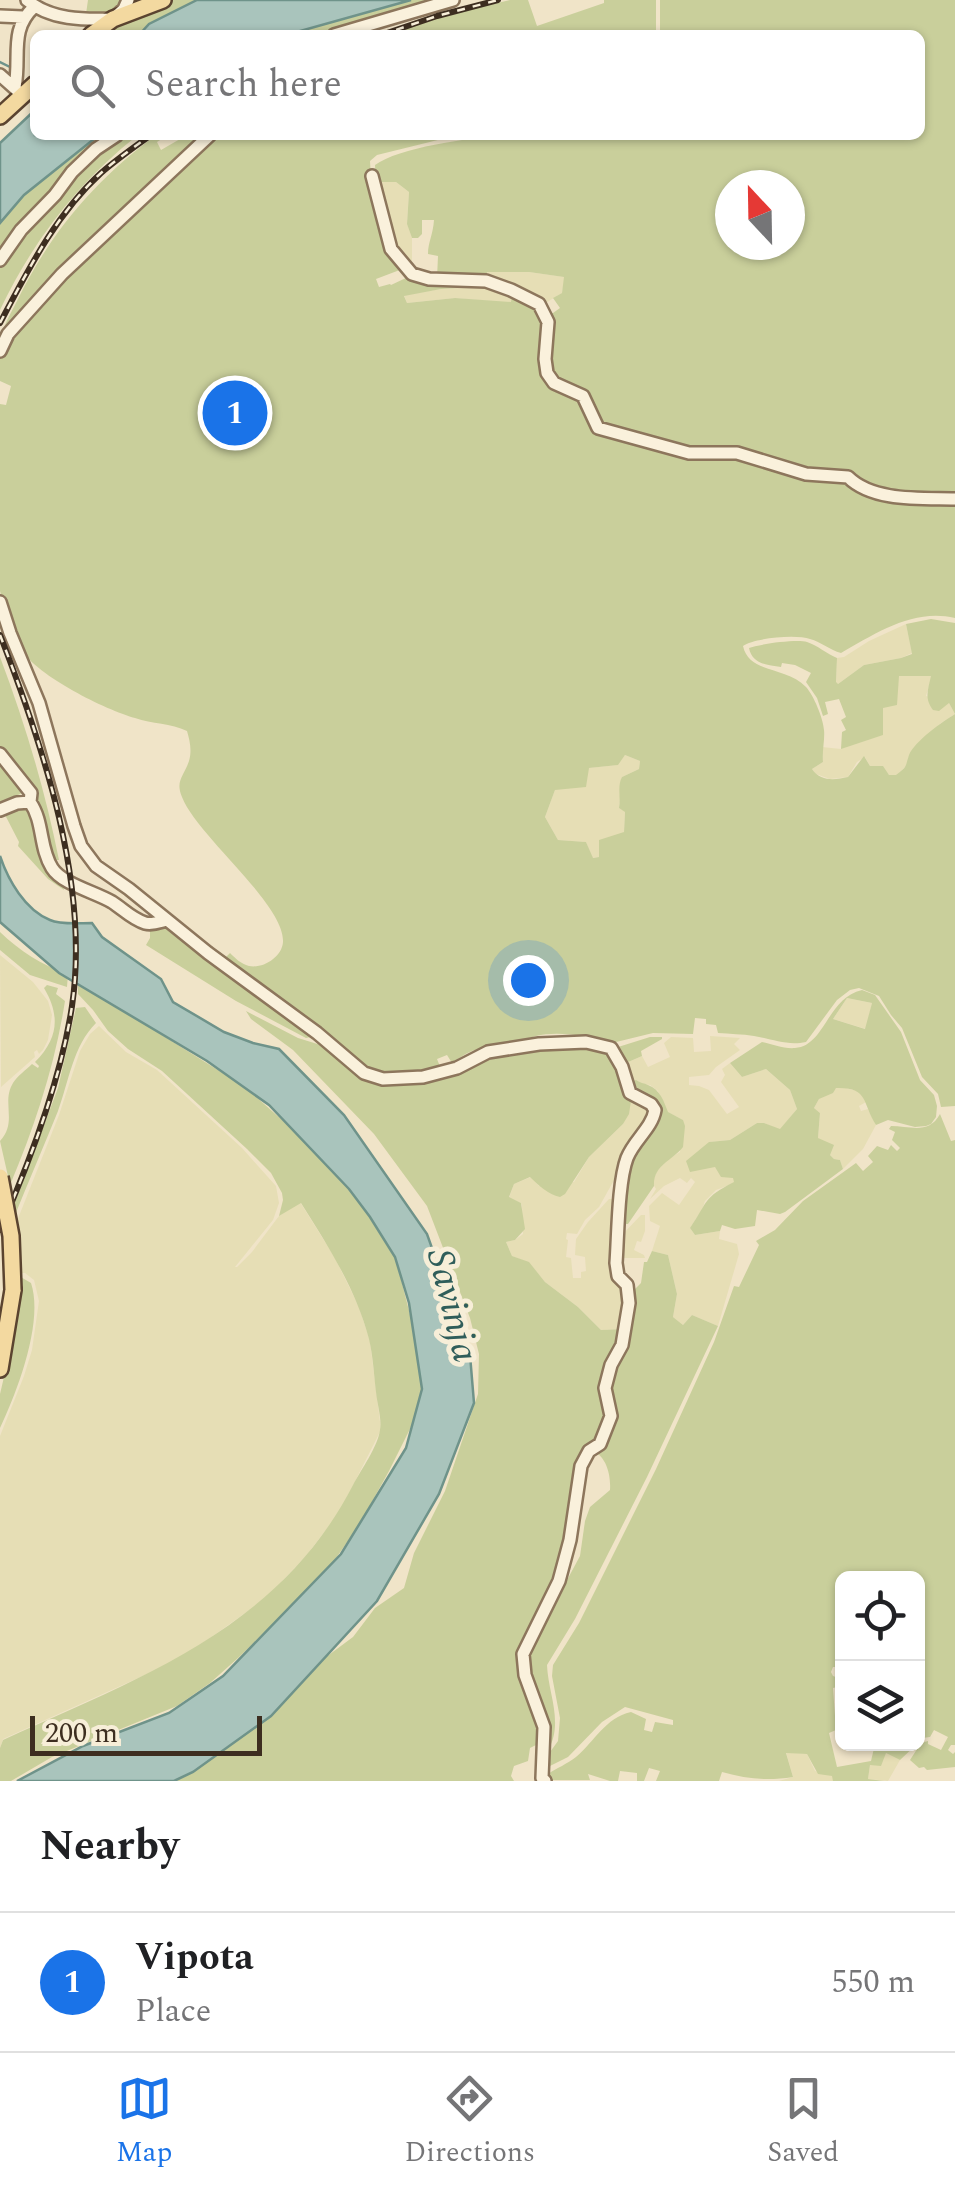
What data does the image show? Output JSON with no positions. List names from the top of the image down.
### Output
{
  "water": ["Savinja"],
  "scale_bar": "200 m",
  "north": "top",
  "page": {
    "search": "Search here",
    "pins": "1",
    "scale": "200 m",
    "heading": "Nearby",
    "list": [
      {
        "mark": "1",
        "name": "Vipota",
        "note": "Place",
        "value": "550 m"
      }
    ],
    "nav": ["Map", "Directions", "Saved"]
  }
}
